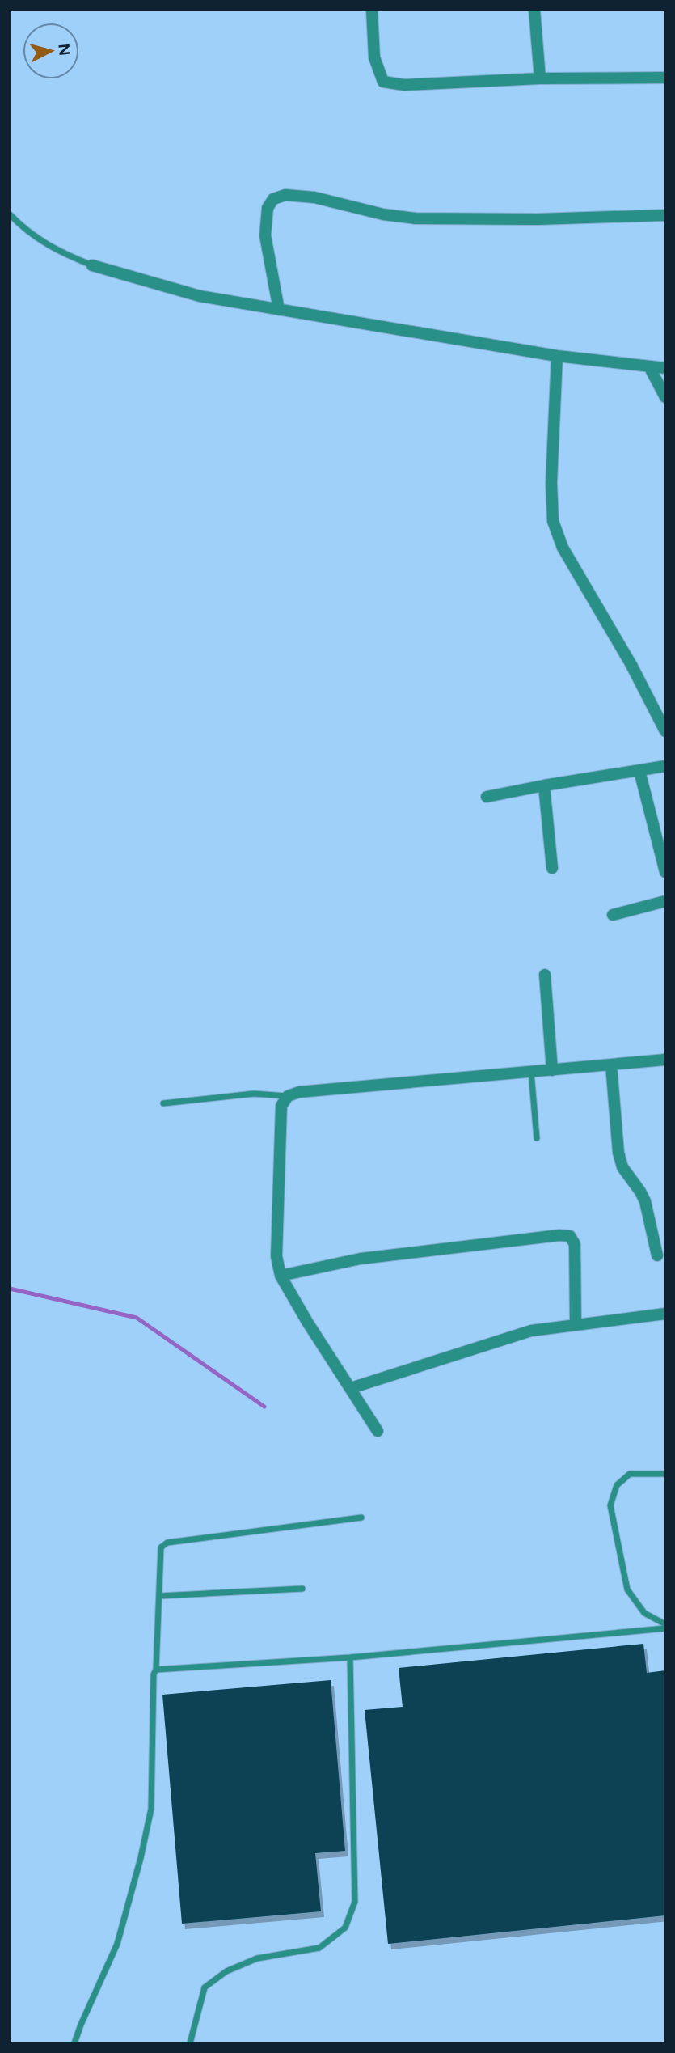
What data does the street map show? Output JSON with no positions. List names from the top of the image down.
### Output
{
  "north": "right"
}
